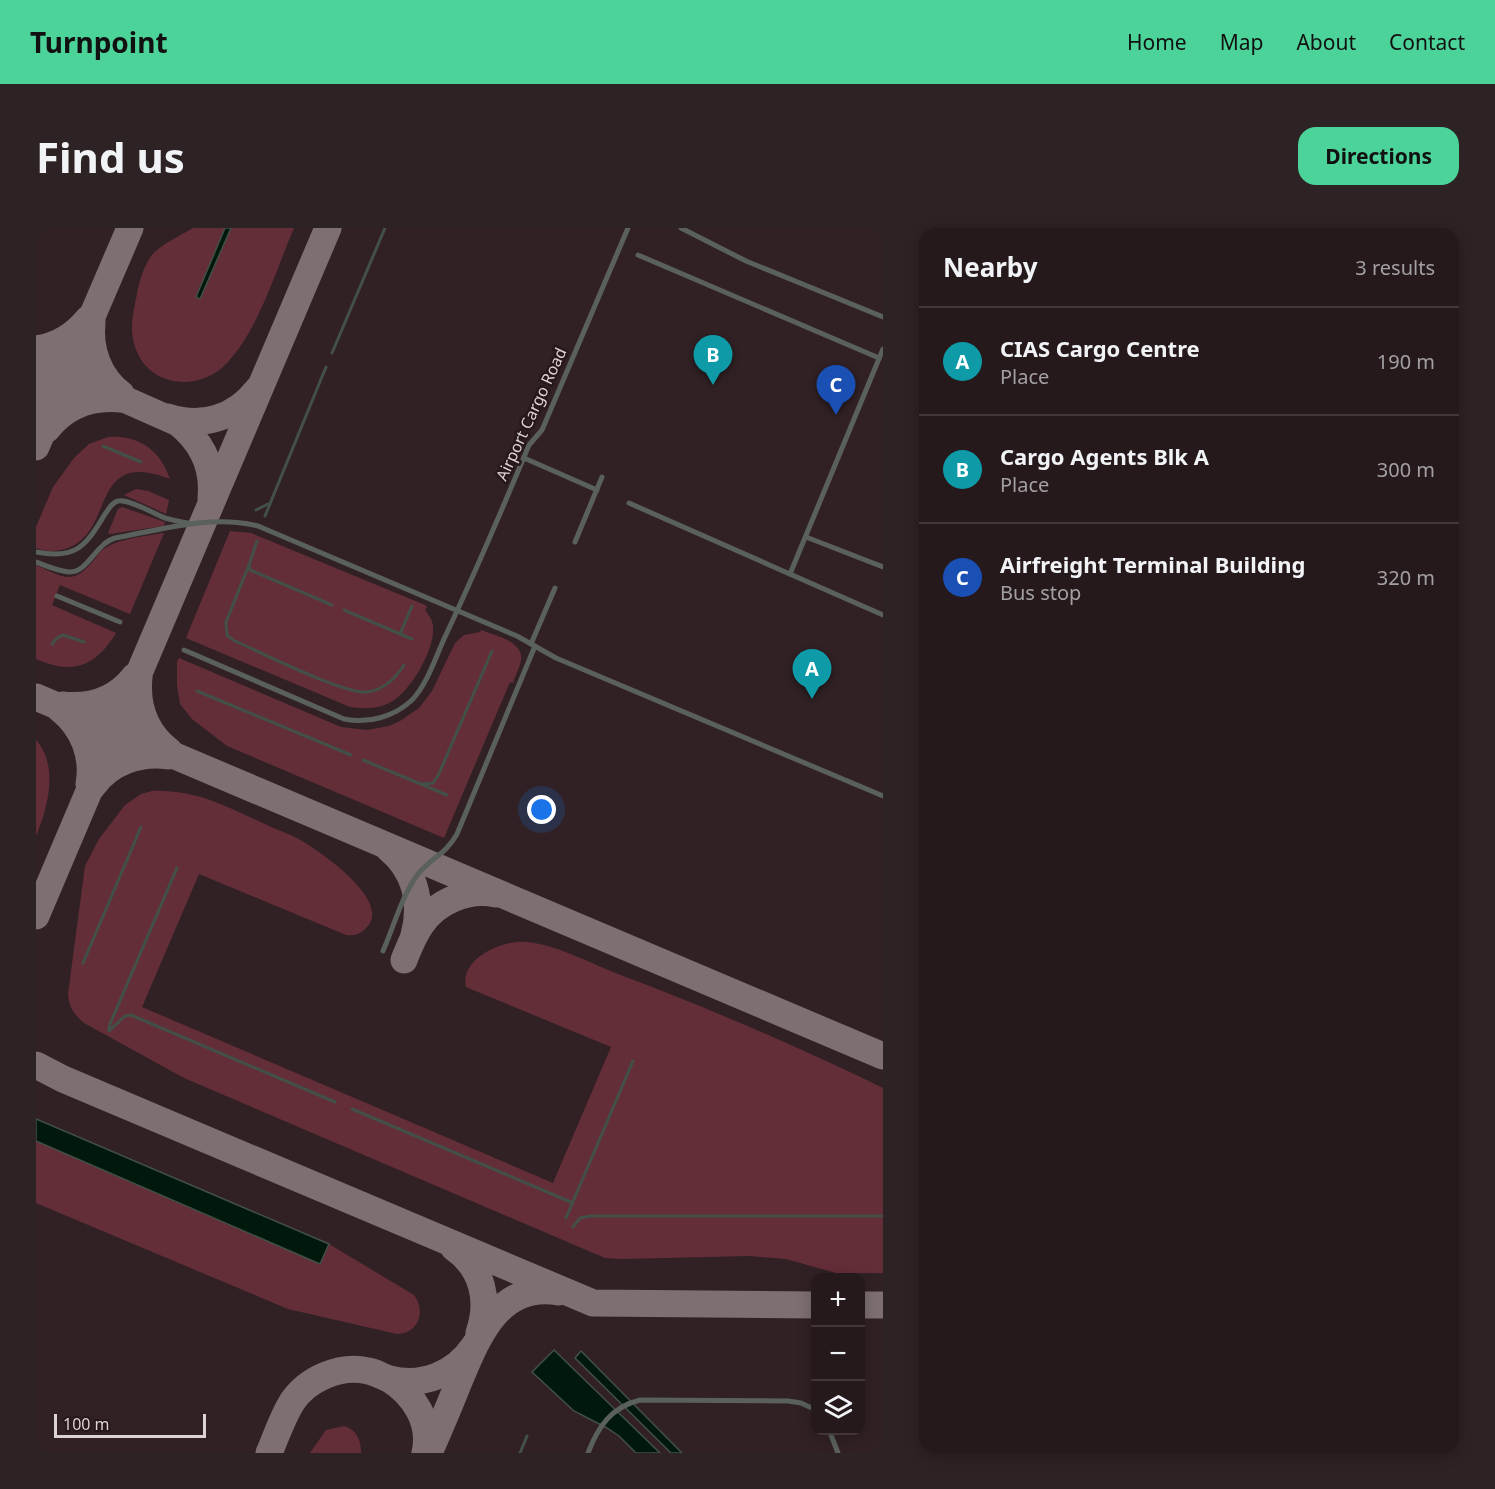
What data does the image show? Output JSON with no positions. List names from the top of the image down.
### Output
{
  "streets": {
    "lane": ["Airport Cargo Road"]
  },
  "scale_bar": "100 m",
  "page": {
    "header": "Turnpoint",
    "nav": [
      "Home",
      "Map",
      "About",
      "Contact"
    ],
    "buttons": "Directions",
    "title": "Find us",
    "heading": ["Nearby", "3 results"],
    "list": [
      {
        "mark": "A",
        "name": "CIAS Cargo Centre",
        "note": "Place",
        "value": "190 m"
      },
      {
        "mark": "B",
        "name": "Cargo Agents Blk A",
        "note": "Place",
        "value": "300 m"
      },
      {
        "mark": "C",
        "name": "Airfreight Terminal Building",
        "note": "Bus stop",
        "value": "320 m"
      }
    ],
    "pins": ["B", "C", "A"],
    "map_buttons": ["+", "−"],
    "scale": "100 m"
  }
}
